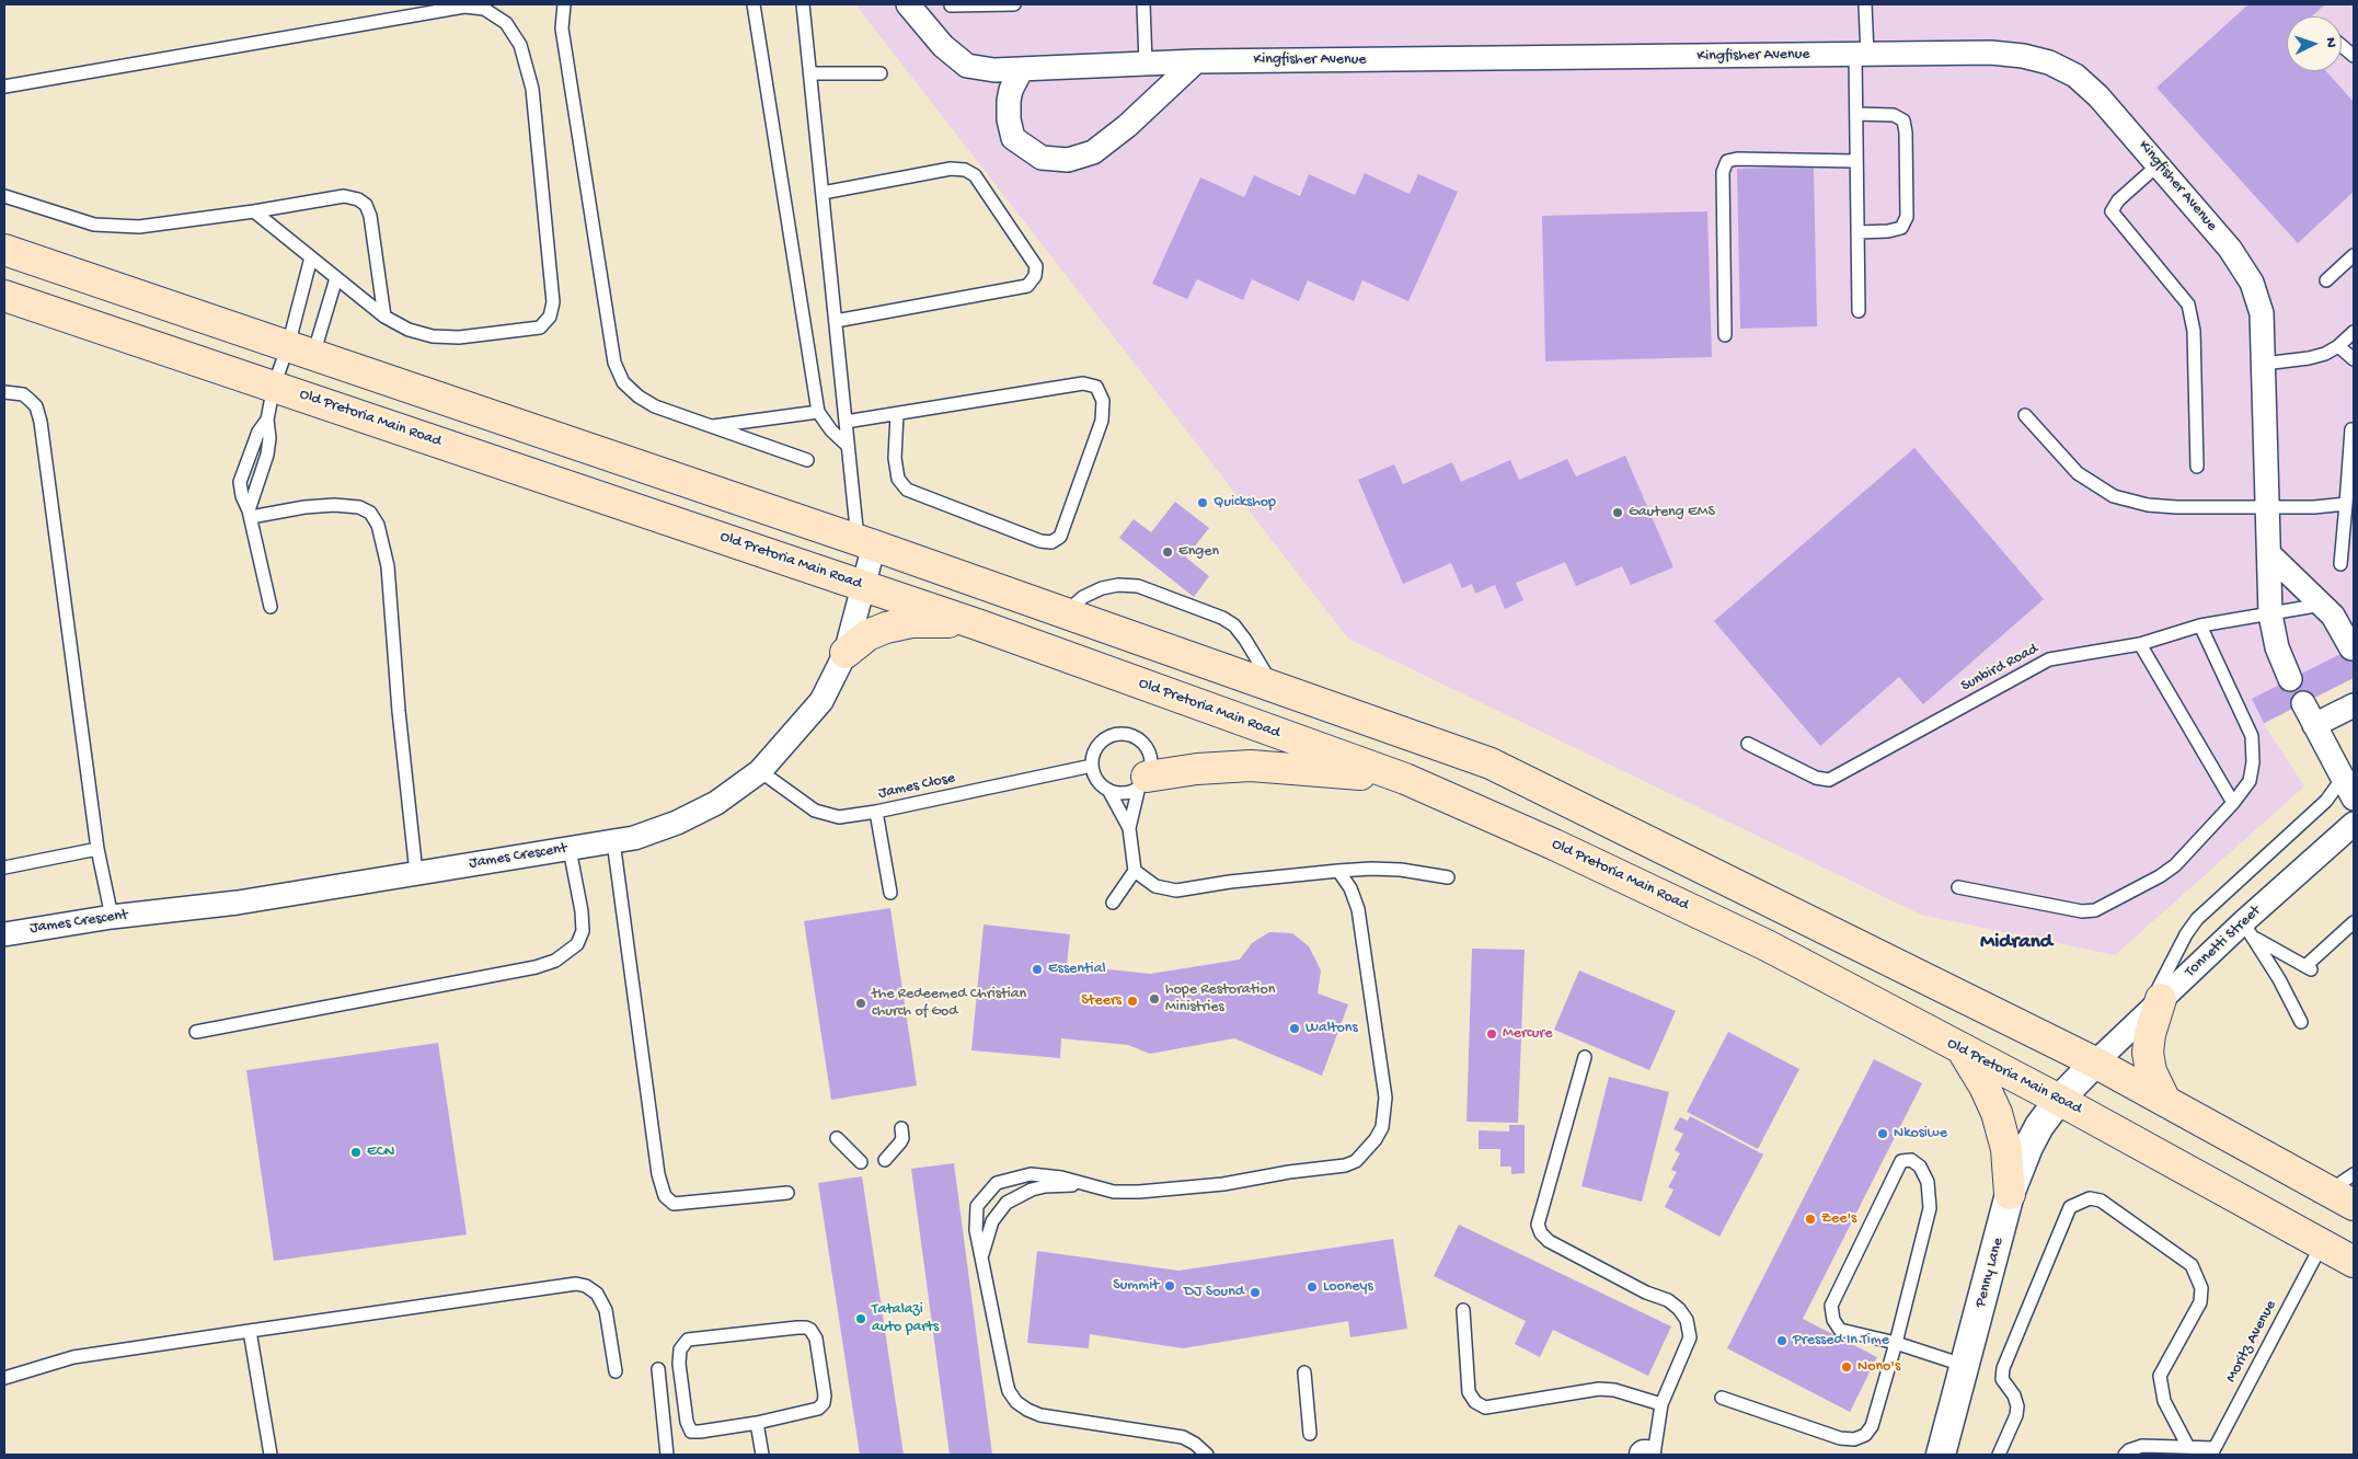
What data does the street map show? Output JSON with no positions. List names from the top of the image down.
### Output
{
  "streets": {
    "main road": ["Old Pretoria Main Road"],
    "street": [
      "Kingfisher Avenue",
      "James Crescent",
      "Tonnetti Street",
      "Penny Lane"
    ],
    "lane": ["Sunbird Road", "James Close", "Moritz Avenue"]
  },
  "crossings": [
    ["Kingfisher Avenue", "Sunbird Road"],
    ["Old Pretoria Main Road", "James Crescent"],
    ["Old Pretoria Main Road", "Penny Lane"],
    ["Old Pretoria Main Road", "Moritz Avenue"],
    ["James Close", "James Crescent"],
    ["Tonnetti Street", "Penny Lane"]
  ],
  "districts": ["Midrand"],
  "places": [
    "Quickshop",
    "Gauteng EMS",
    "Engen",
    "Essential",
    "hope Restoration Ministries",
    "Steers",
    "the Redeemed Christian church of God",
    "Waltons",
    "Mercure",
    "Nkosiwe",
    "ECN",
    "Zee's",
    "Summit",
    "Looneys",
    "DJ Sound",
    "Tatalazi auto parts",
    "Pressed In Time",
    "Nono's"
  ],
  "north": "right"
}
